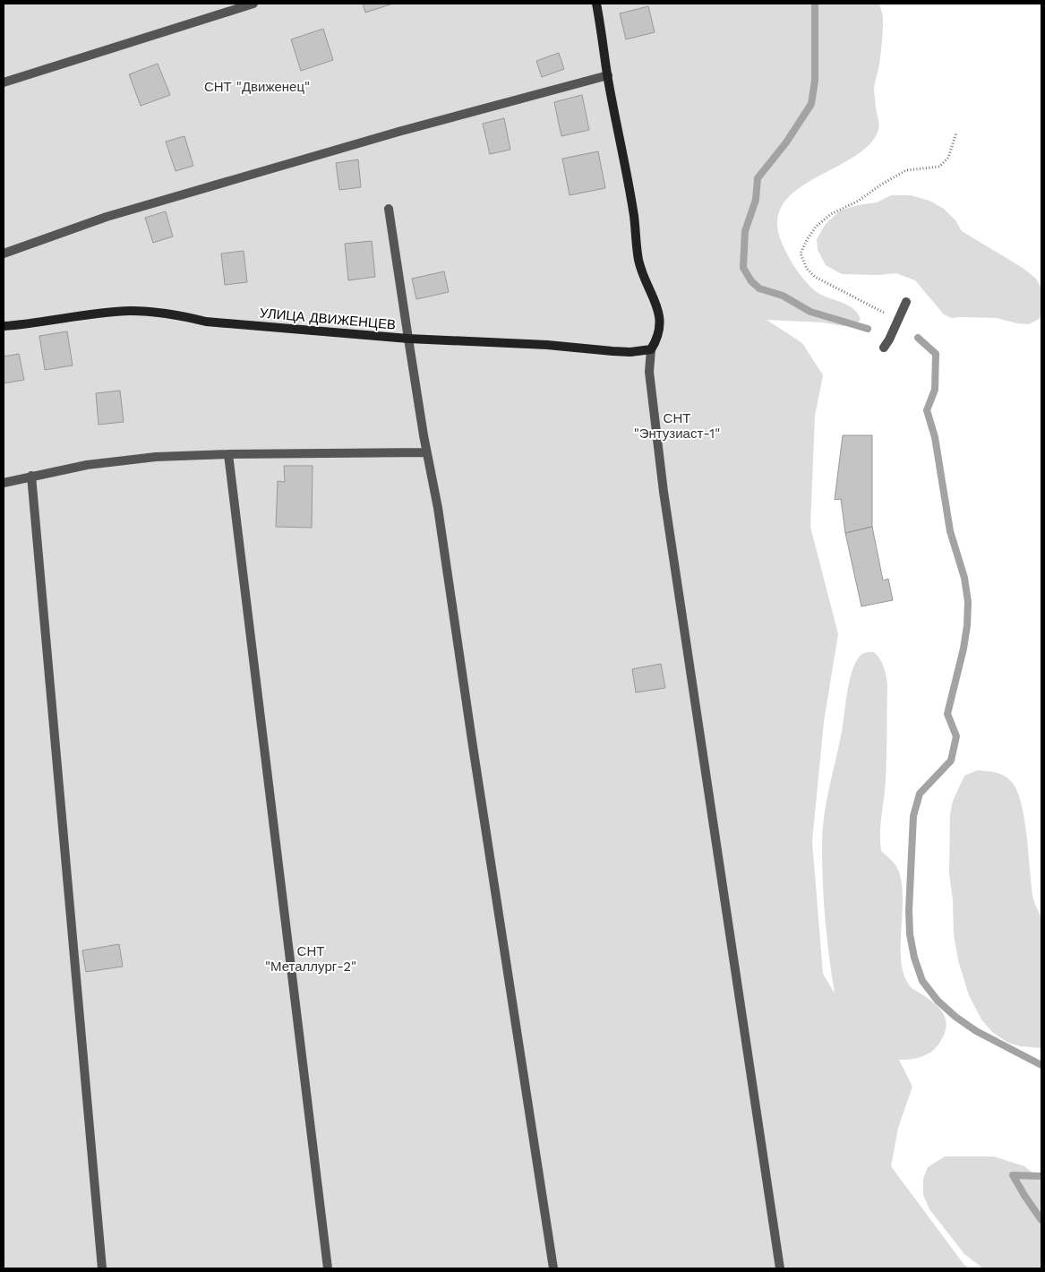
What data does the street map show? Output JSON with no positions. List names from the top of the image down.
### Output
{
  "streets": {
    "street": ["УЛИЦА ДВИЖЕНЦЕВ"]
  },
  "parks": ["СНТ \"Движенец\"", "СНТ \"Энтузиаст-1\"", "СНТ \"Металлург-2\""]
}
